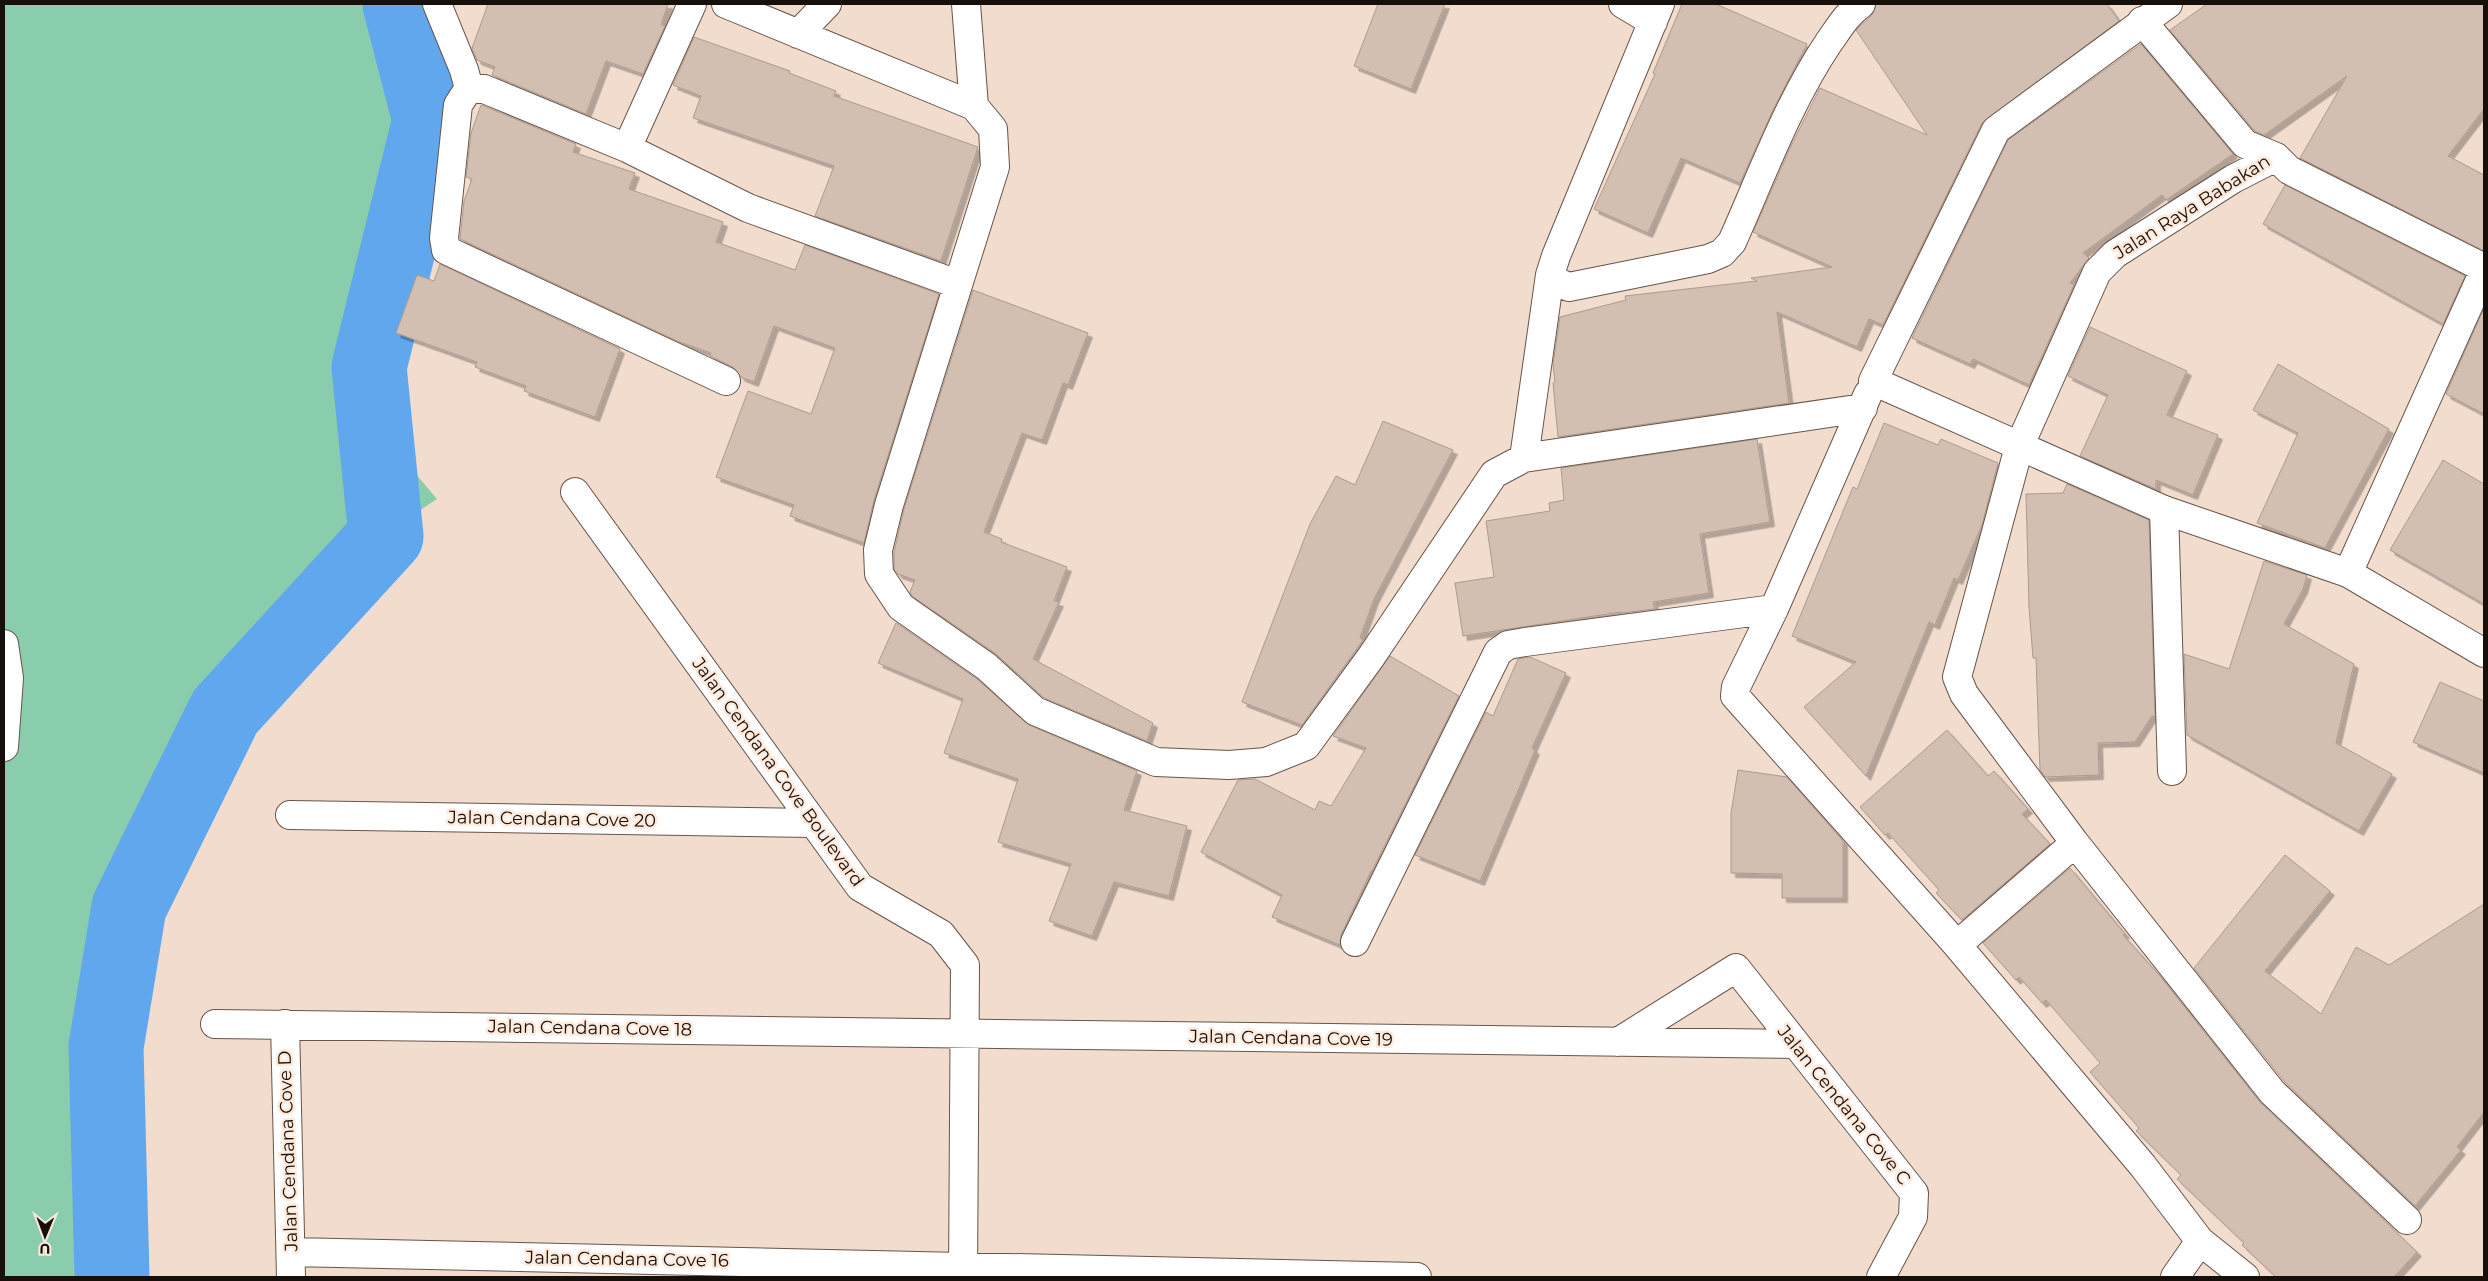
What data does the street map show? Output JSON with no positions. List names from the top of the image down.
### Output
{
  "streets": {
    "street": [
      "Jalan Raya Babakan",
      "Jalan Cendana Cove Boulevard",
      "Jalan Cendana Cove 20",
      "Jalan Cendana Cove 18",
      "Jalan Cendana Cove 19",
      "Jalan Cendana Cove C",
      "Jalan Cendana Cove D",
      "Jalan Cendana Cove 16"
    ]
  },
  "crossings": [
    ["Jalan Cendana Cove Boulevard", "Jalan Cendana Cove 20"],
    ["Jalan Cendana Cove Boulevard", "Jalan Cendana Cove 18"],
    ["Jalan Cendana Cove Boulevard", "Jalan Cendana Cove 19"],
    ["Jalan Cendana Cove Boulevard", "Jalan Cendana Cove 16"],
    ["Jalan Cendana Cove 18", "Jalan Cendana Cove 19"],
    ["Jalan Cendana Cove 18", "Jalan Cendana Cove D"],
    ["Jalan Cendana Cove 19", "Jalan Cendana Cove C"],
    ["Jalan Cendana Cove D", "Jalan Cendana Cove 16"]
  ],
  "north": "bottom"
}
